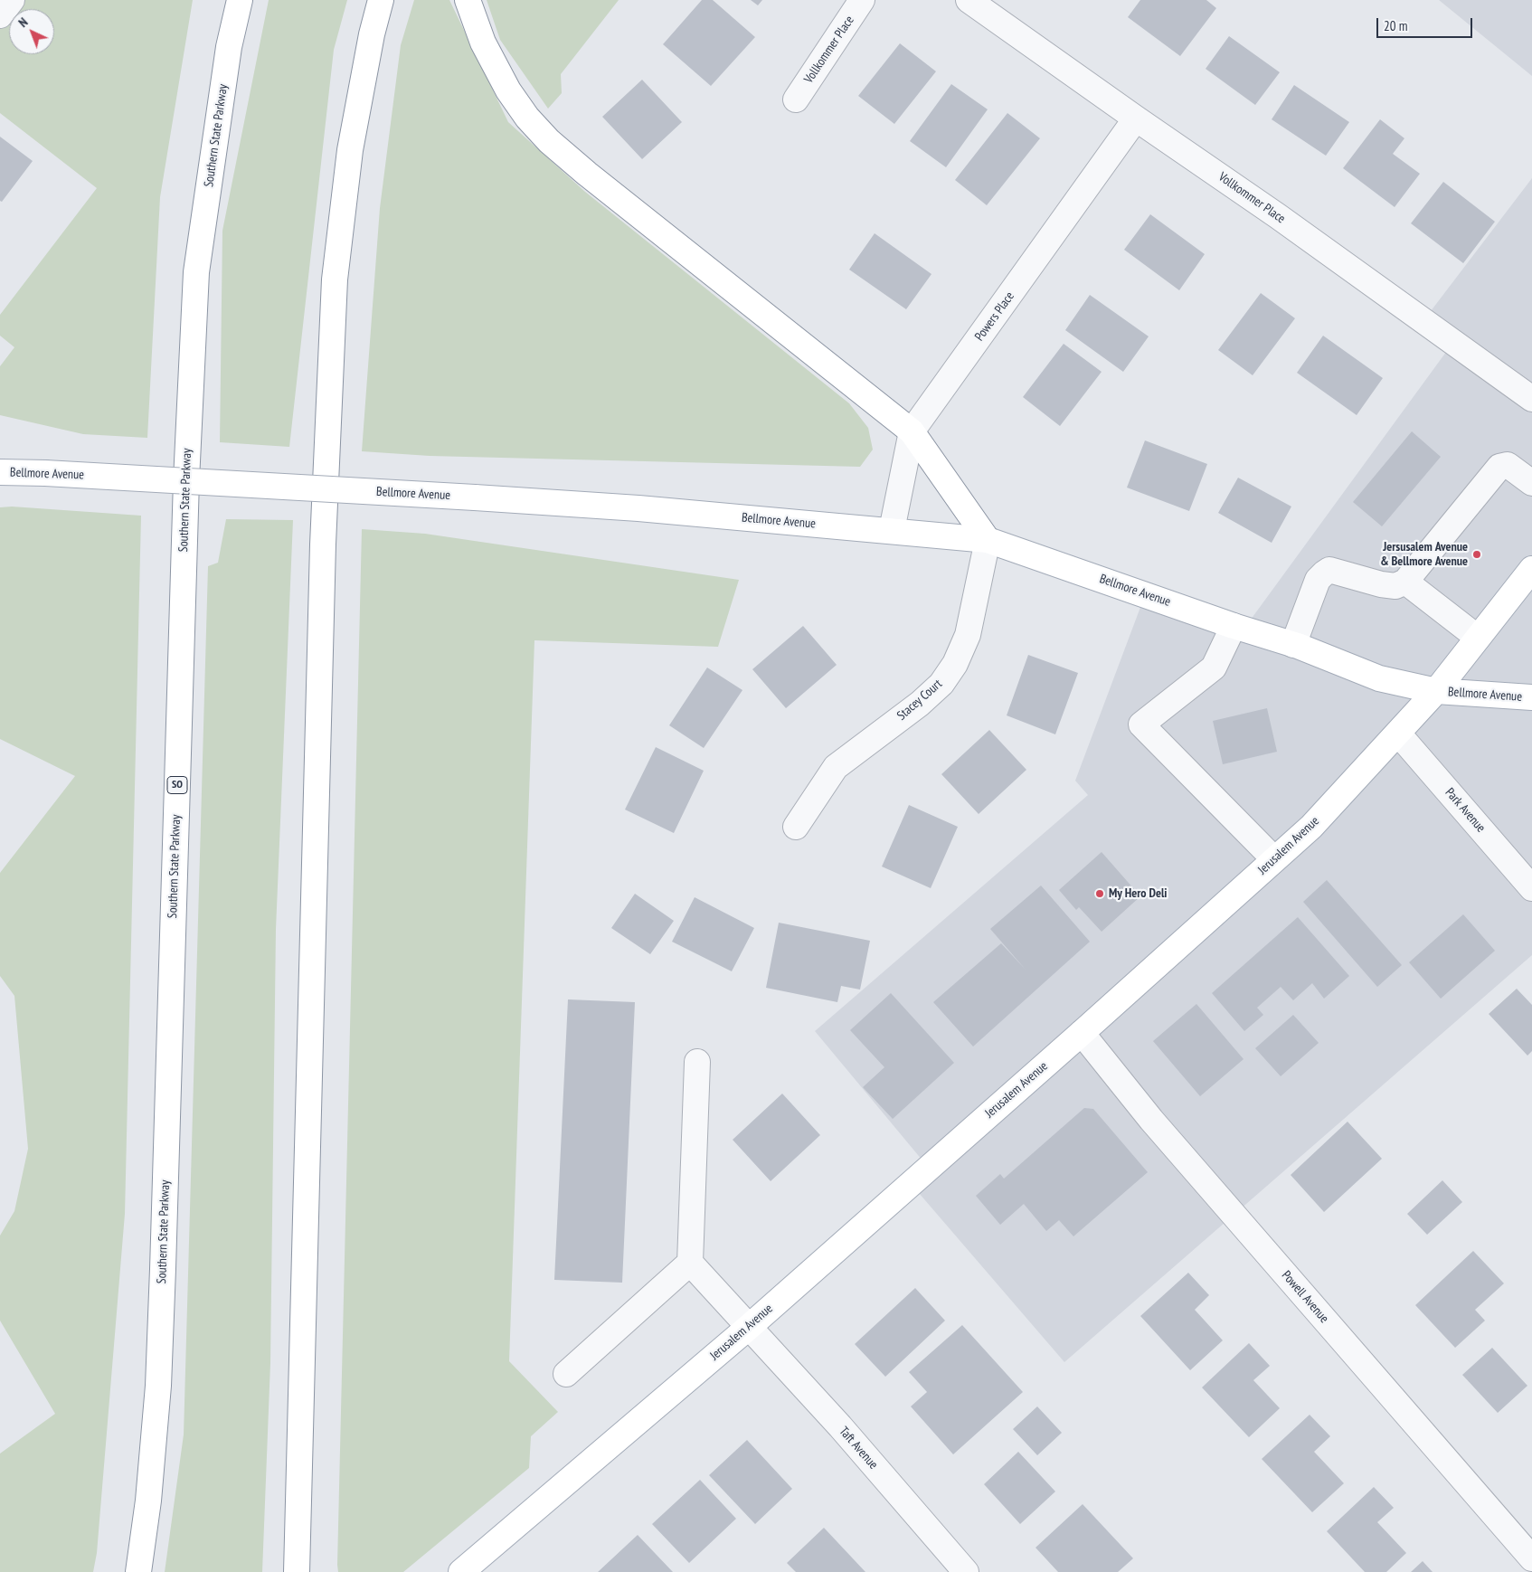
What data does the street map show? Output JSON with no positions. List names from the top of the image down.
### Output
{
  "streets": {
    "main road": [
      "Southern State Parkway",
      "Bellmore Avenue",
      "SO",
      "Jerusalem Avenue"
    ],
    "street": [
      "Vollkommer Place",
      "Powers Place",
      "Stacey Court",
      "Park Avenue",
      "Powell Avenue",
      "Taft Avenue"
    ]
  },
  "crossings": [
    ["Vollkommer Place", "Powers Place"],
    ["Powers Place", "Bellmore Avenue"],
    ["Bellmore Avenue", "Stacey Court"],
    ["Bellmore Avenue", "Jerusalem Avenue"],
    ["Park Avenue", "Jerusalem Avenue"],
    ["Jerusalem Avenue", "Powell Avenue"],
    ["Jerusalem Avenue", "Taft Avenue"]
  ],
  "places": ["Jersusalem Avenue & Bellmore Avenue", "My Hero Deli"],
  "scale_bar": "20 m",
  "north": "top left"
}
